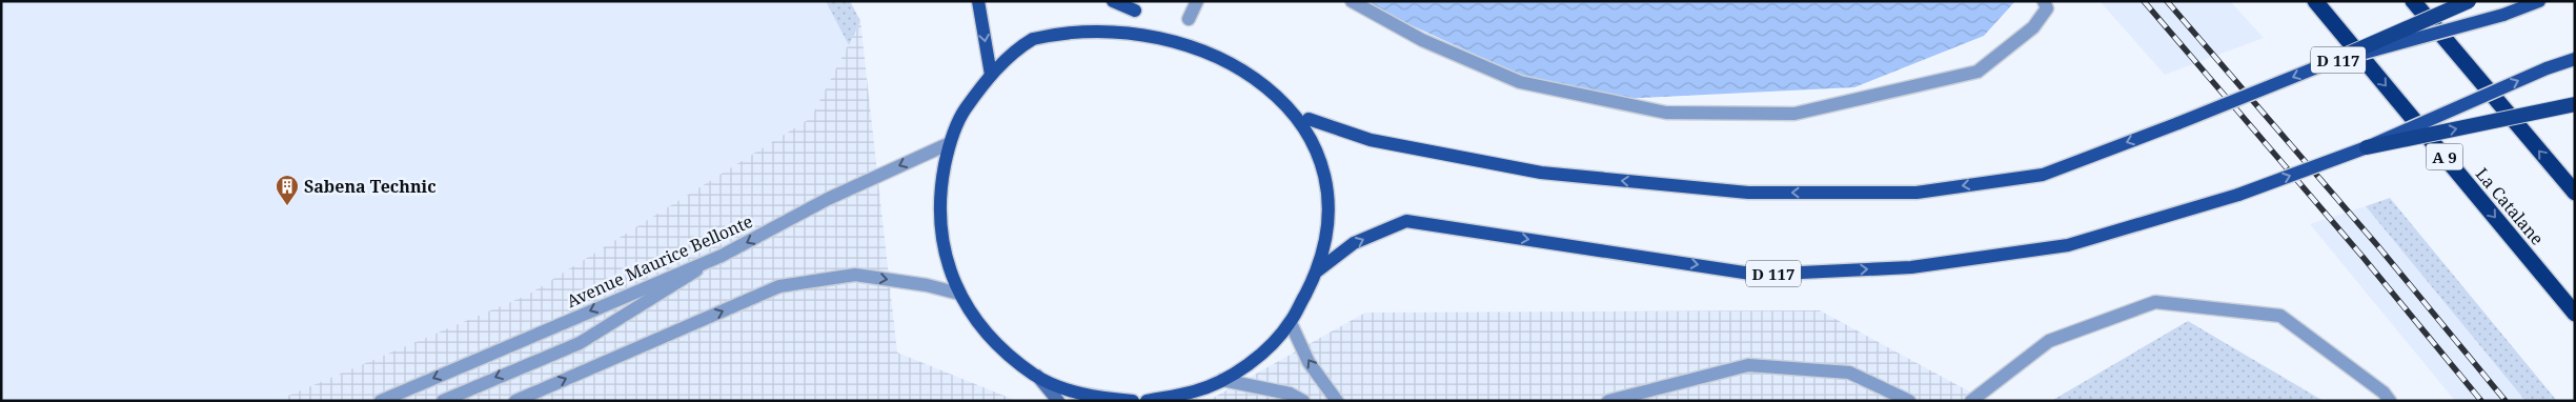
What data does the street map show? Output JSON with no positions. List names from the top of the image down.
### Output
{
  "streets": {
    "highway": ["A 9", "La Catalane"],
    "main road": ["D 117"],
    "street": ["Avenue Maurice Bellonte"]
  },
  "places": {
    "building": ["Sabena Technic"]
  }
}
